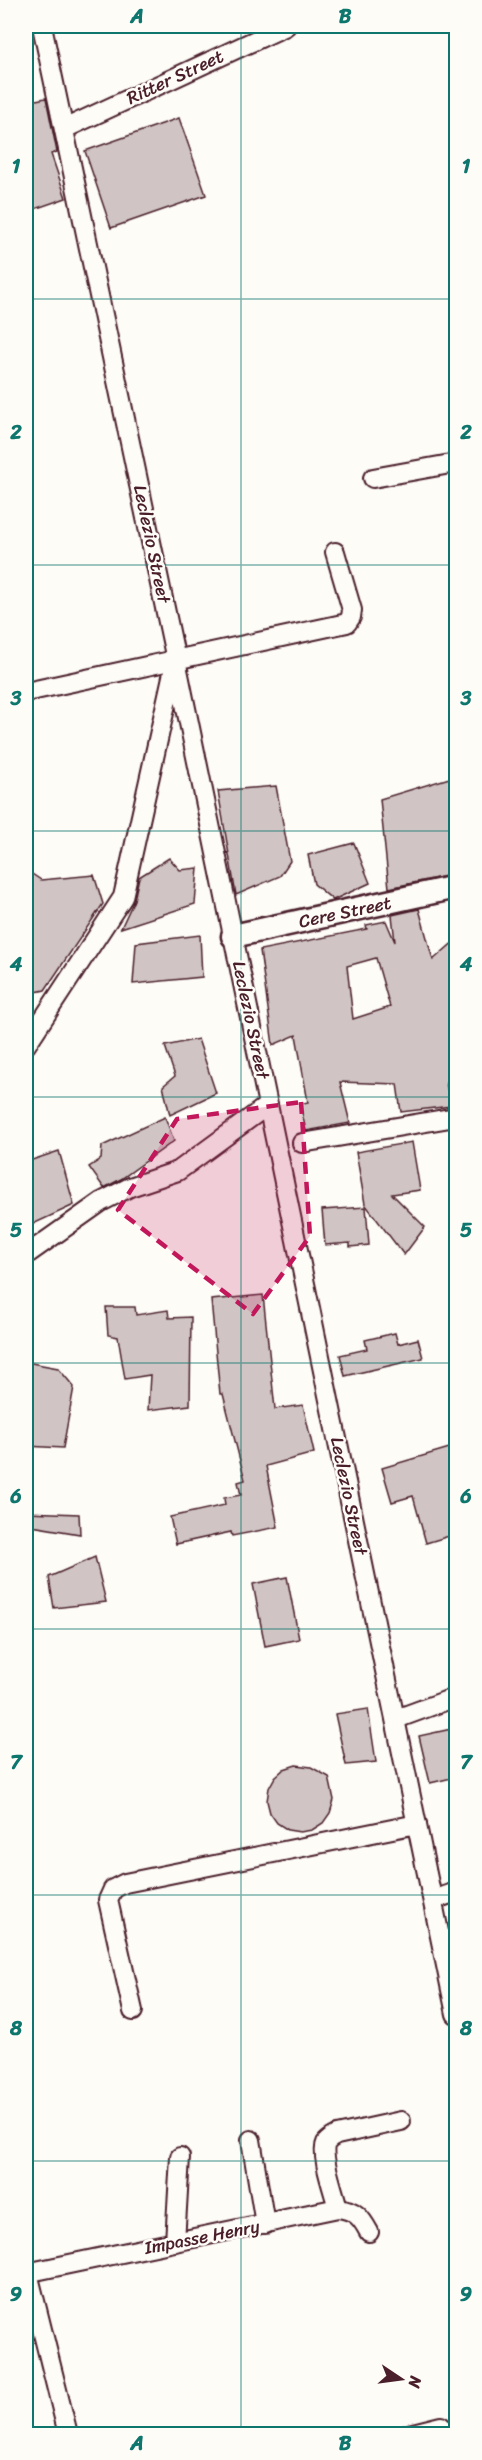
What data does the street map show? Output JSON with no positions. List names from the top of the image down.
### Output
{
  "streets": {
    "street": [
      "Ritter Street",
      "Leclezio Street",
      "Cere Street",
      "Impasse Henry"
    ]
  },
  "crossings": [
    ["Ritter Street", "Leclezio Street"],
    ["Leclezio Street", "Cere Street"]
  ],
  "north": "right",
  "grid": {
    "columns": ["A", "B"],
    "rows": [
      "1",
      "2",
      "3",
      "4",
      "5",
      "6",
      "7",
      "8",
      "9"
    ]
  }
}
